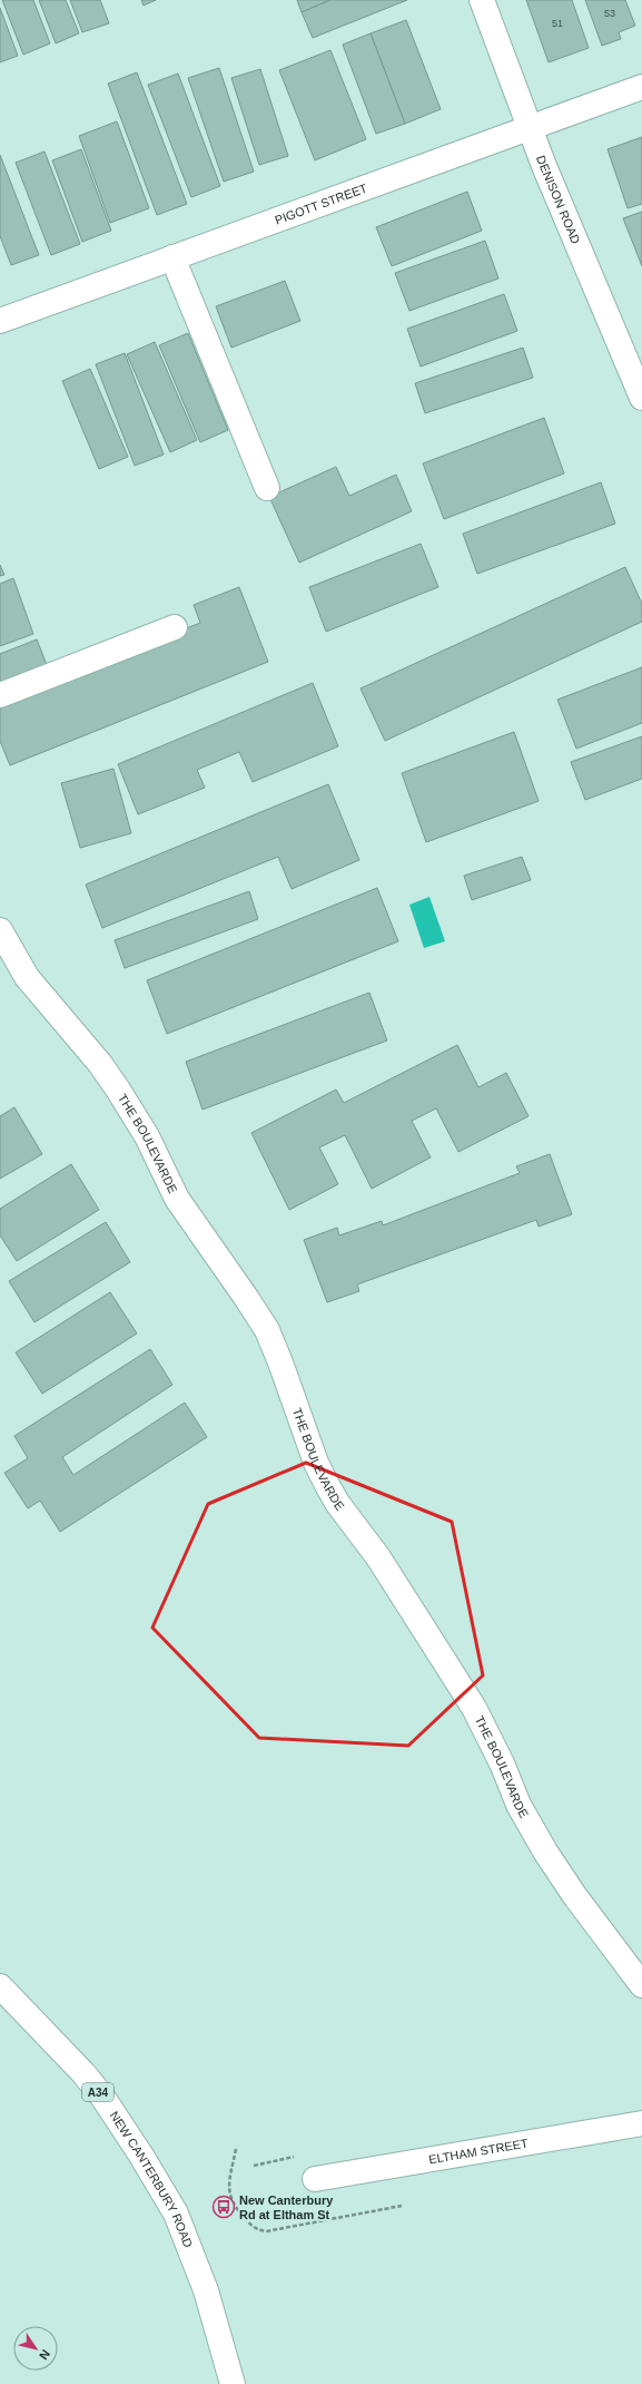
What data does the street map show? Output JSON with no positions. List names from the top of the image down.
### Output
{
  "streets": {
    "main road": [
      "DENISON ROAD",
      "PIGOTT STREET",
      "THE BOULEVARDE",
      "A34",
      "ELTHAM STREET",
      "NEW CANTERBURY ROAD"
    ]
  },
  "crossings": [
    ["DENISON ROAD", "PIGOTT STREET"]
  ],
  "places": {
    "bus stop": ["New Canterbury Rd at Eltham St"]
  },
  "house_numbers": ["53", "51"],
  "north": "bottom right"
}
